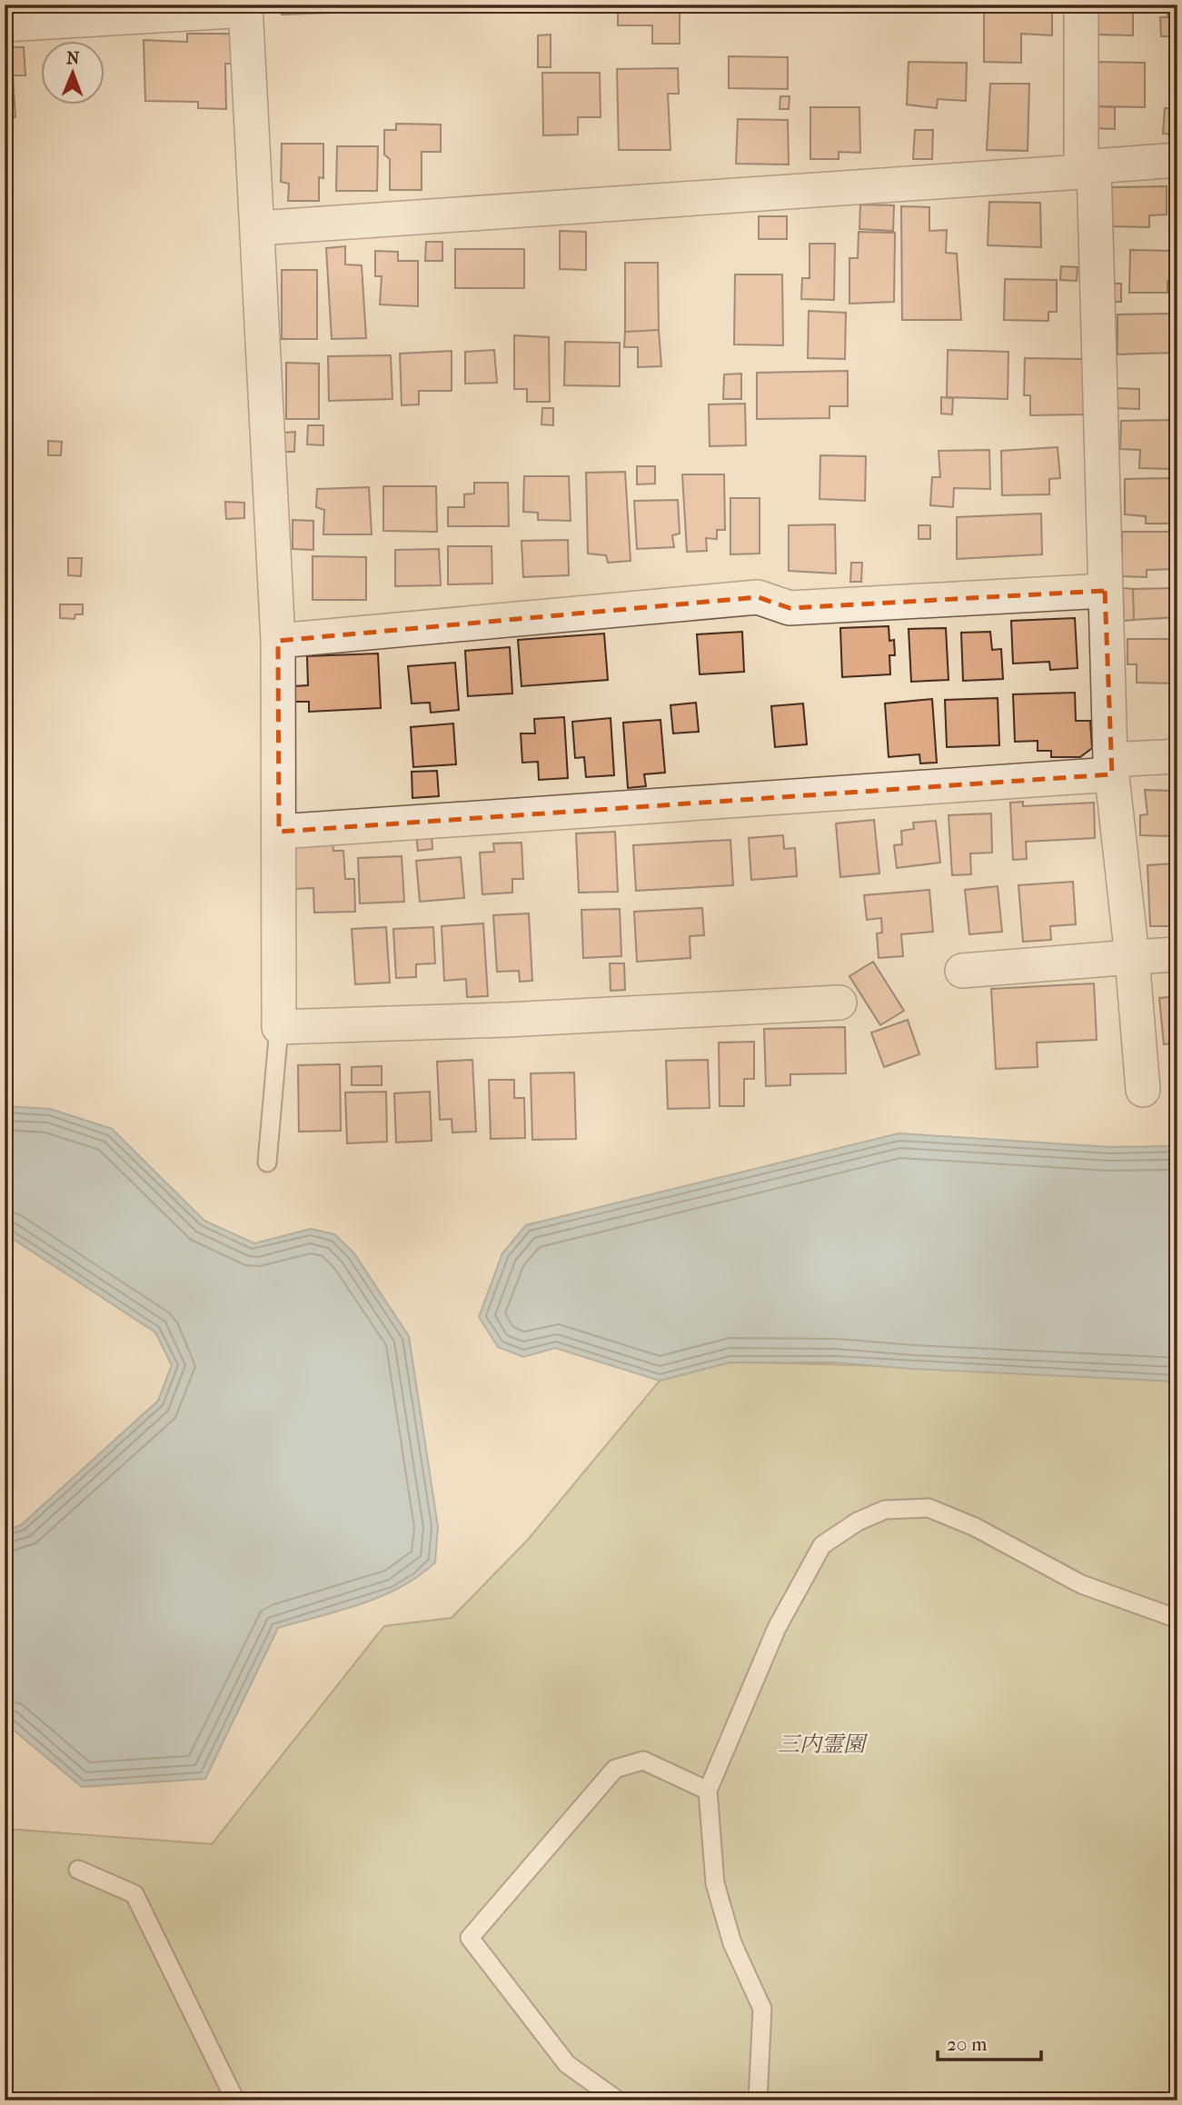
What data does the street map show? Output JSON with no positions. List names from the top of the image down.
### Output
{
  "parks": ["三内霊園"],
  "scale_bar": "20 m",
  "north": "top"
}
